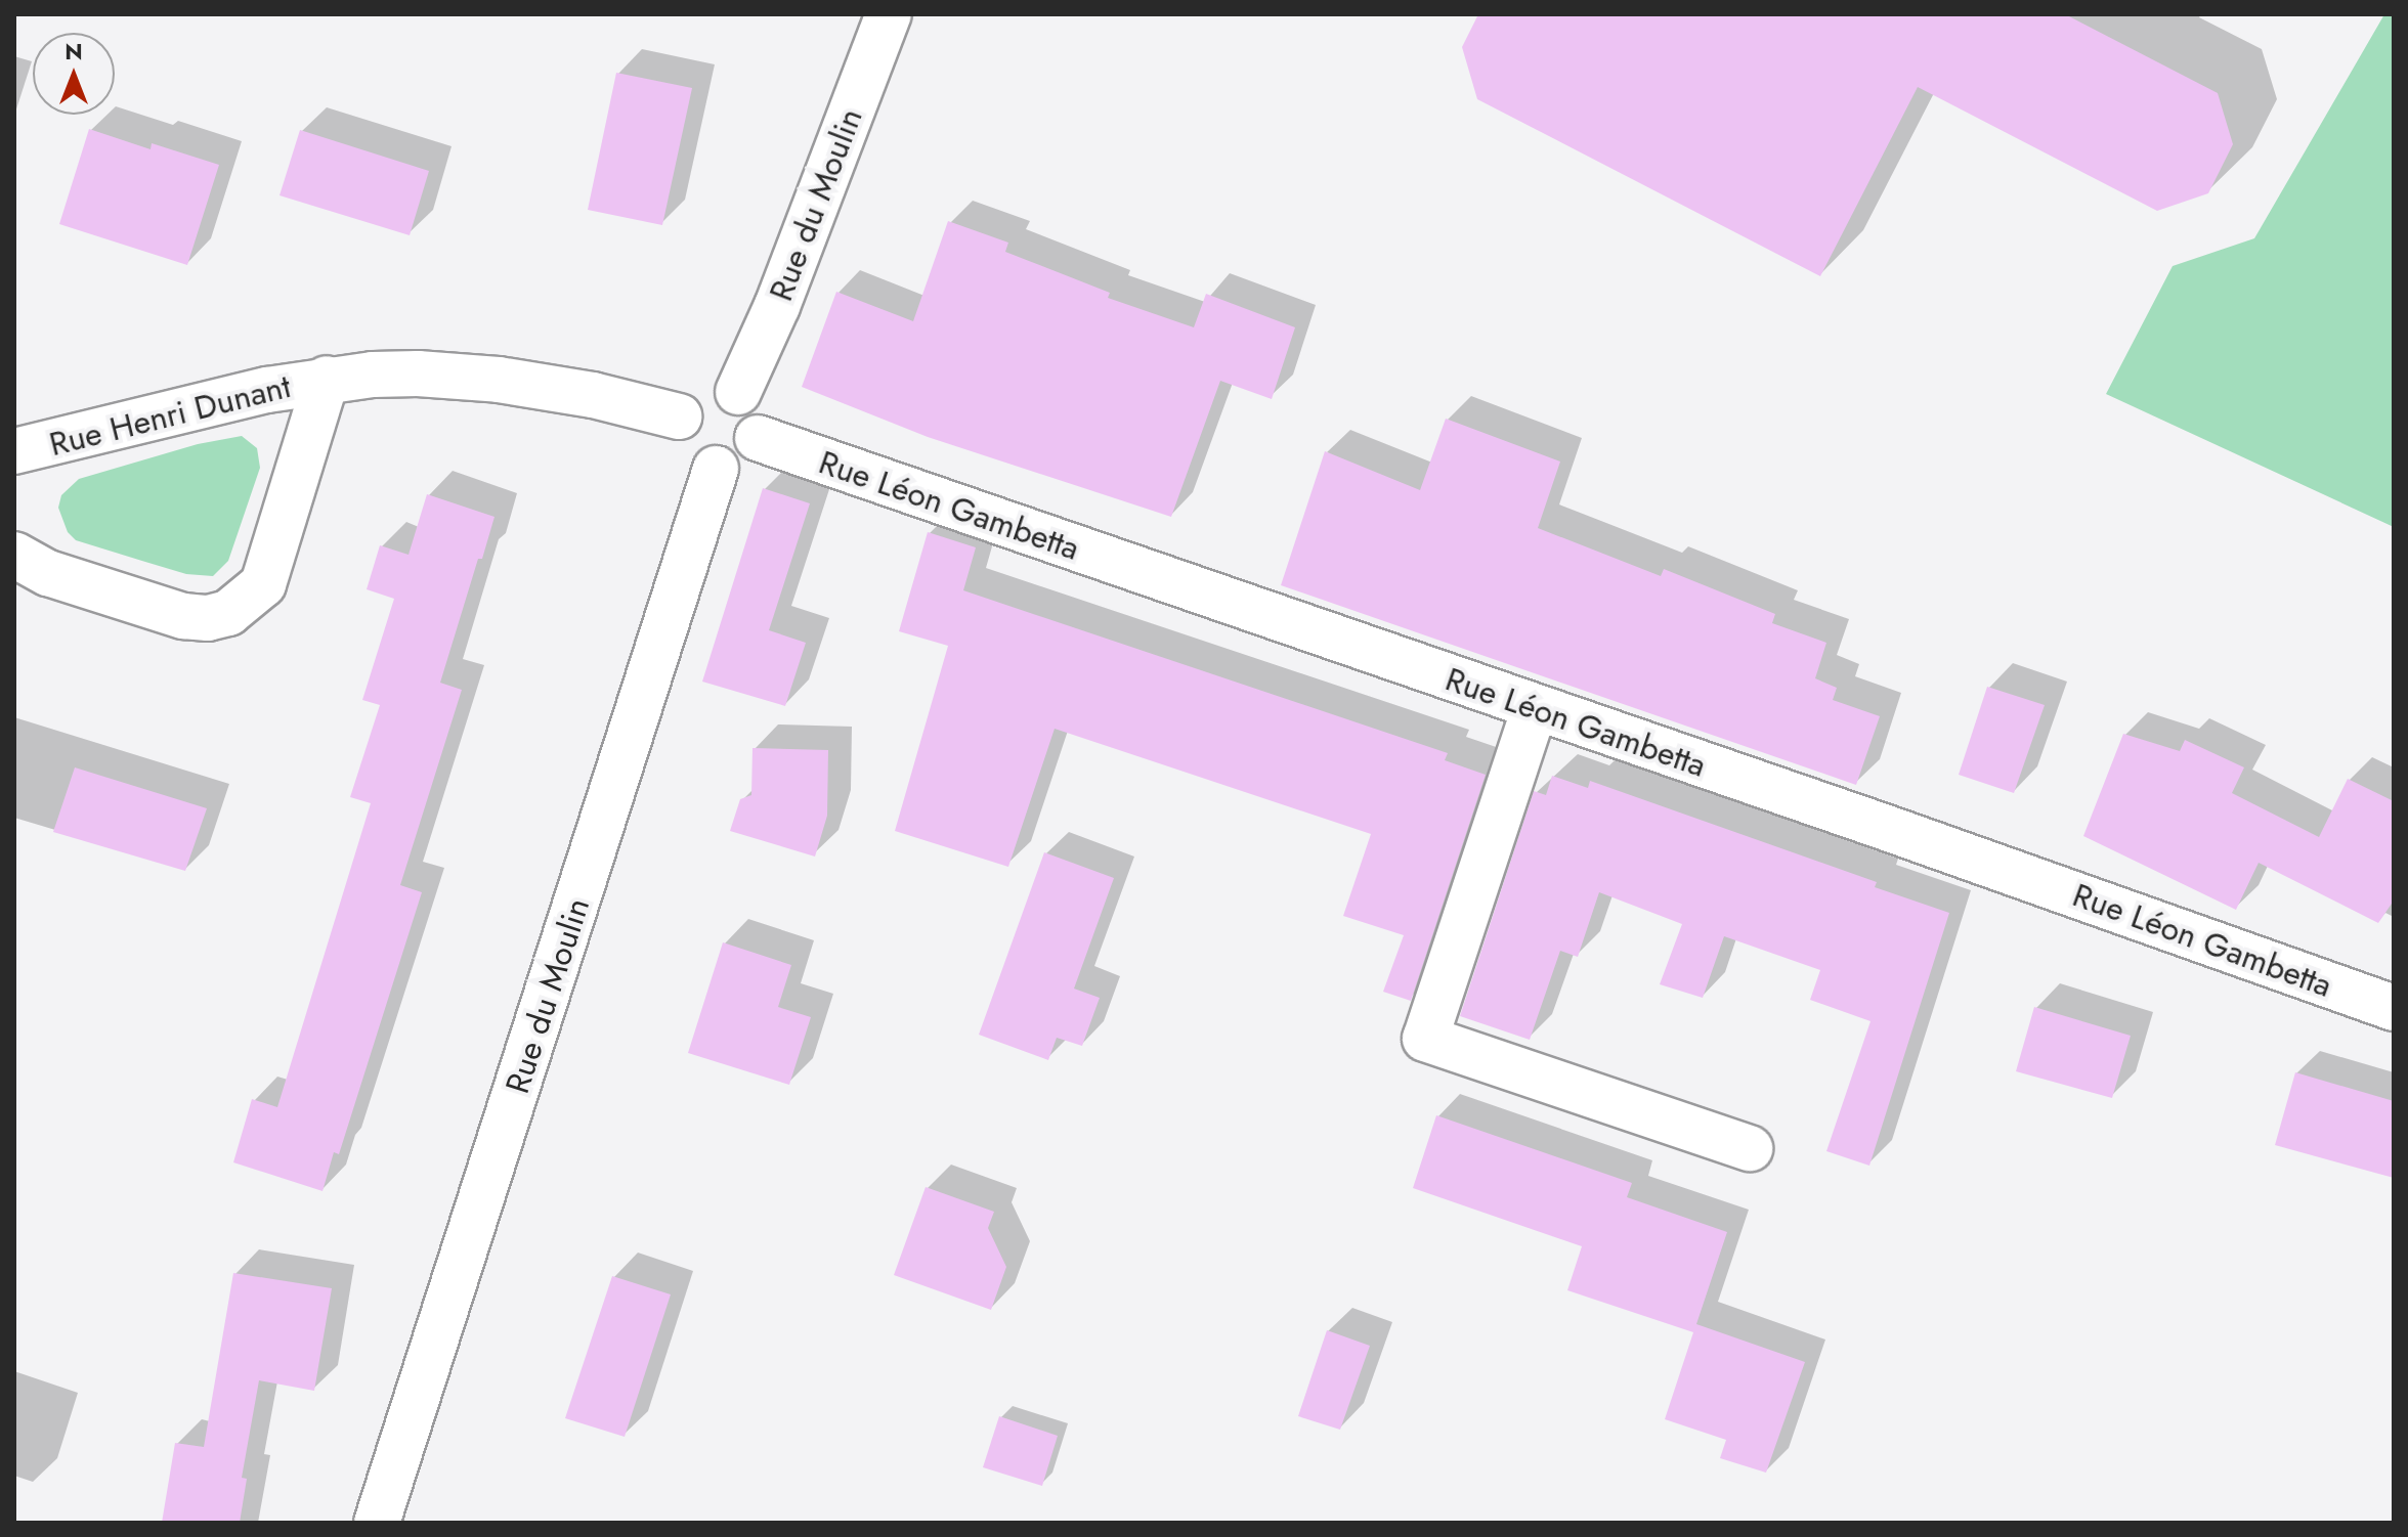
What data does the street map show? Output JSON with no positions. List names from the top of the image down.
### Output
{
  "streets": {
    "street": ["Rue du Moulin", "Rue Henri Dunant", "Rue Léon Gambetta"]
  },
  "crossings": [
    ["Rue du Moulin", "Rue Henri Dunant"],
    ["Rue du Moulin", "Rue Léon Gambetta"],
    ["Rue Henri Dunant", "Rue Léon Gambetta"]
  ],
  "north": "top"
}
